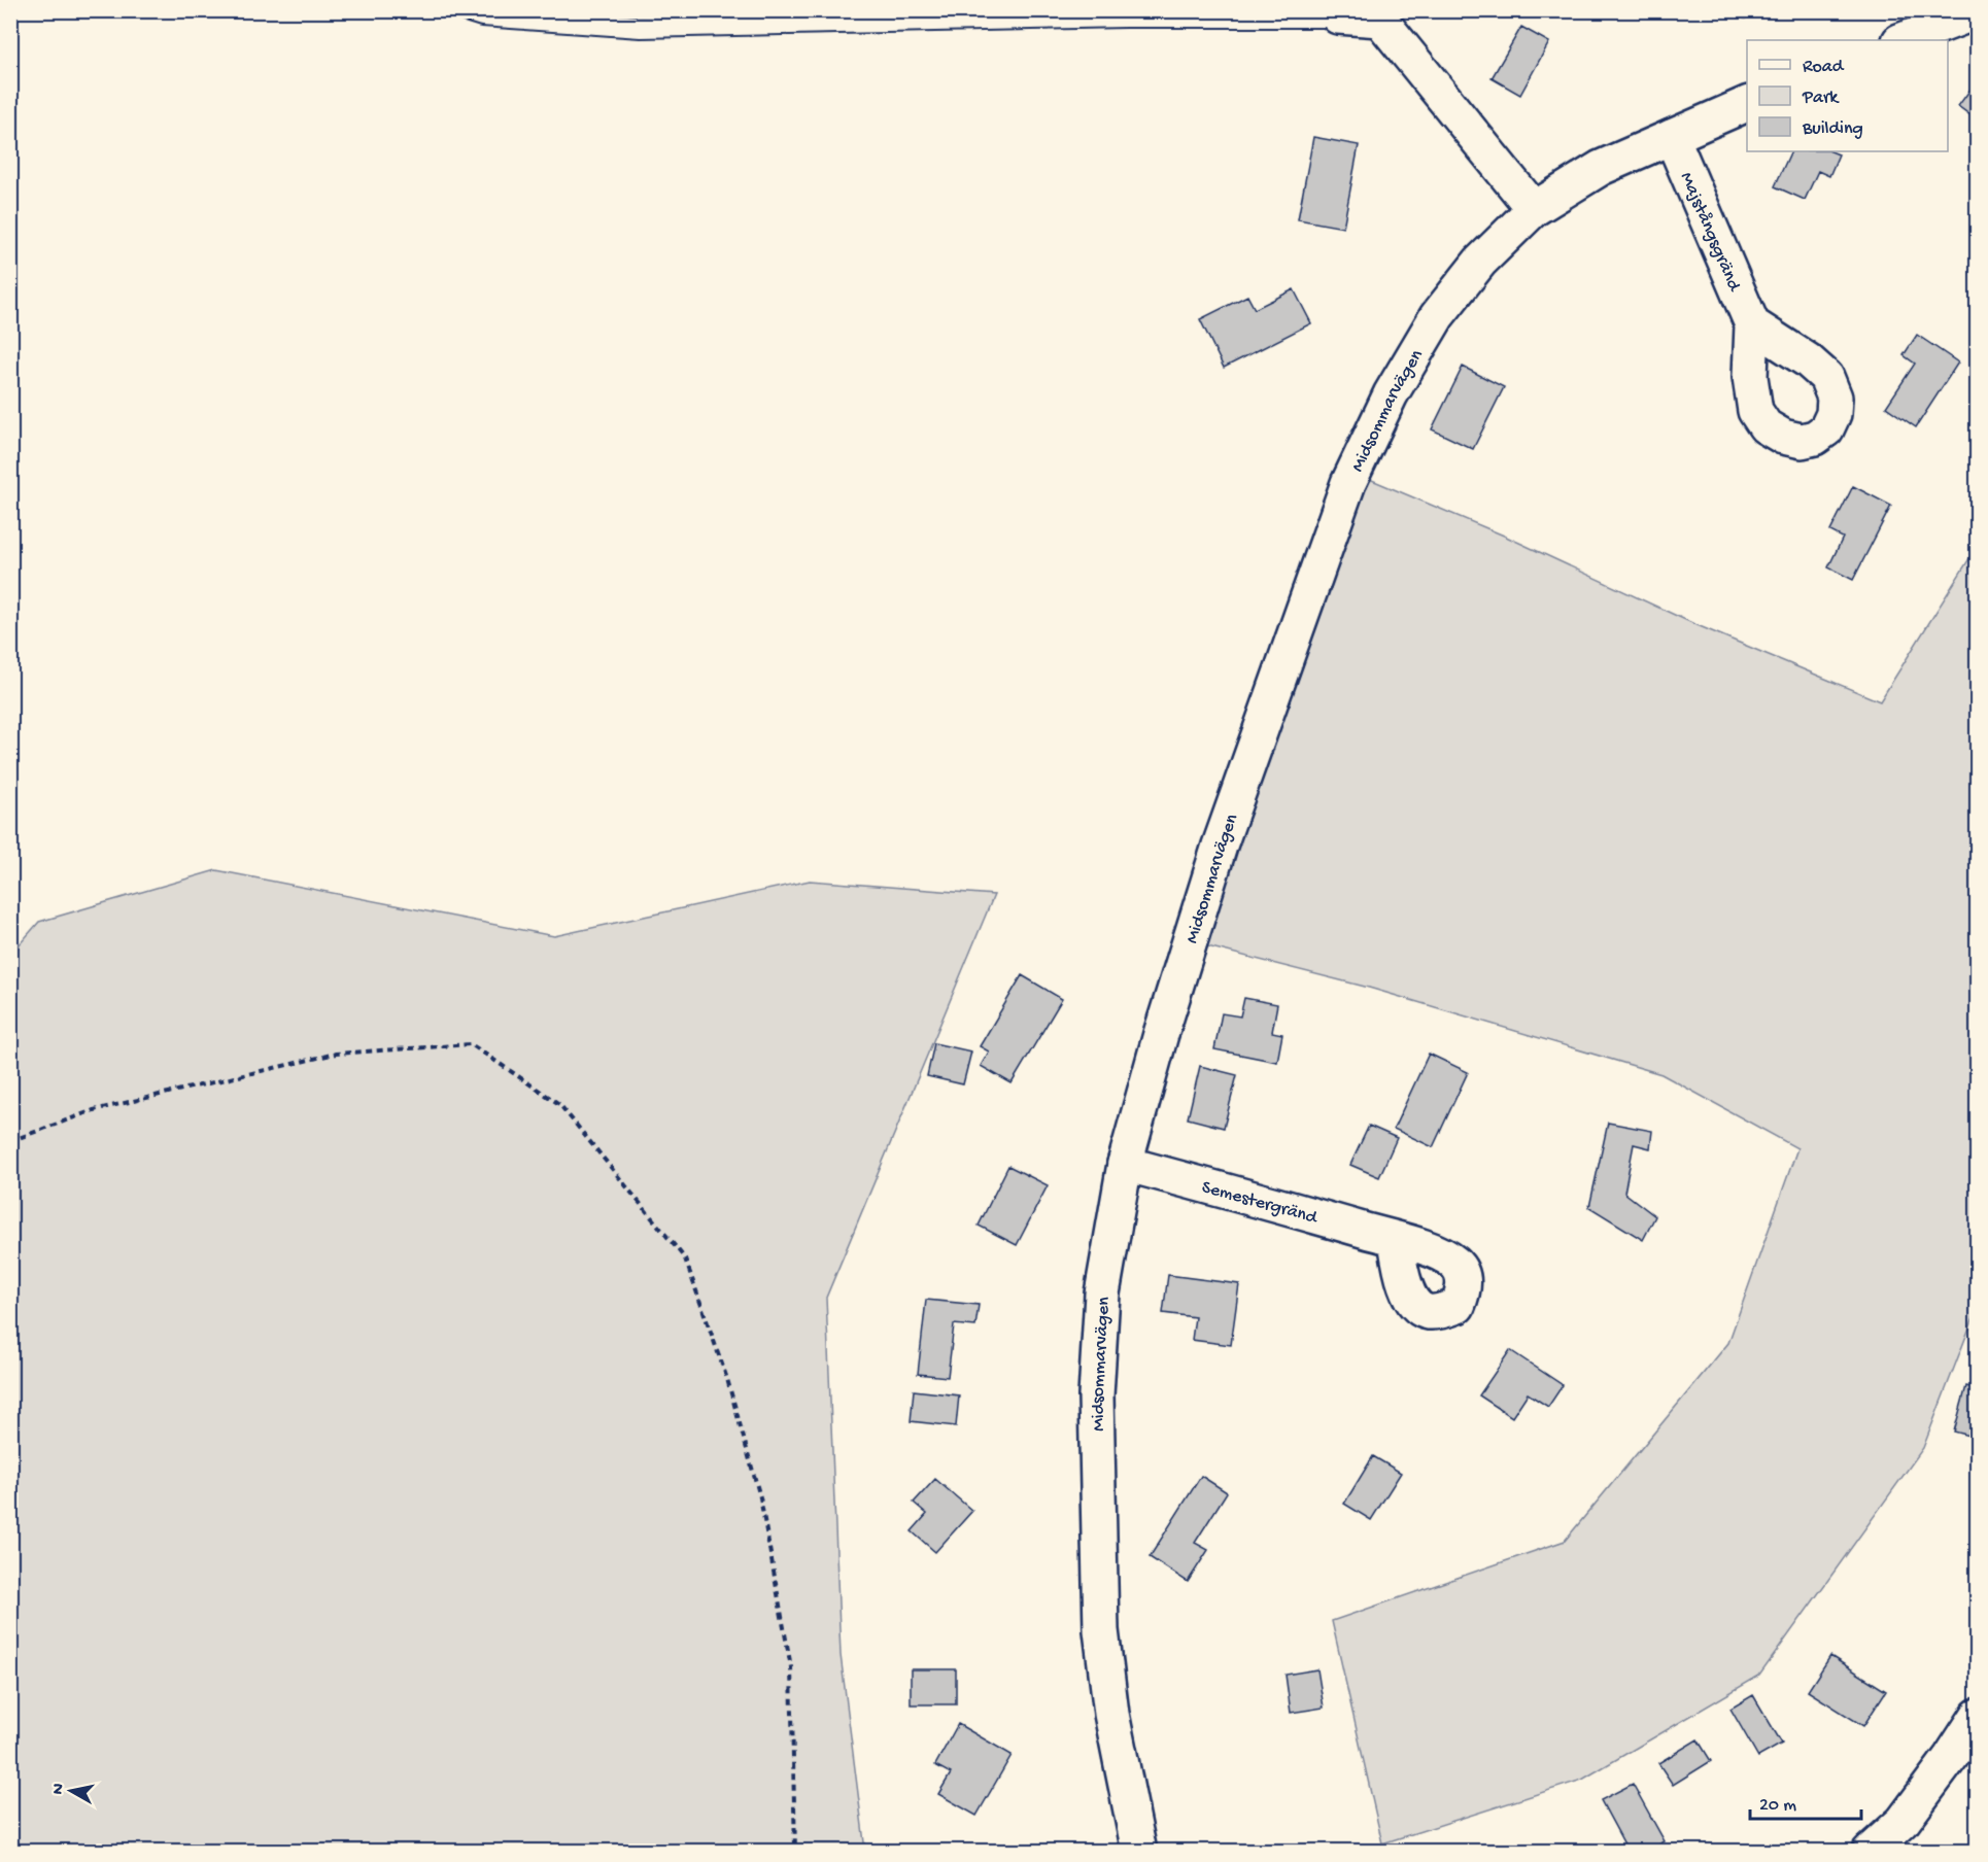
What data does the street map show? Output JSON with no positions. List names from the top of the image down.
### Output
{
  "streets": {
    "street": ["Majstångsgränd", "Midsommarvägen", "Semestergränd"]
  },
  "crossings": [
    ["Majstångsgränd", "Midsommarvägen"],
    ["Midsommarvägen", "Semestergränd"]
  ],
  "legend": ["Road", "Park", "Building"],
  "scale_bar": "20 m",
  "north": "left"
}
